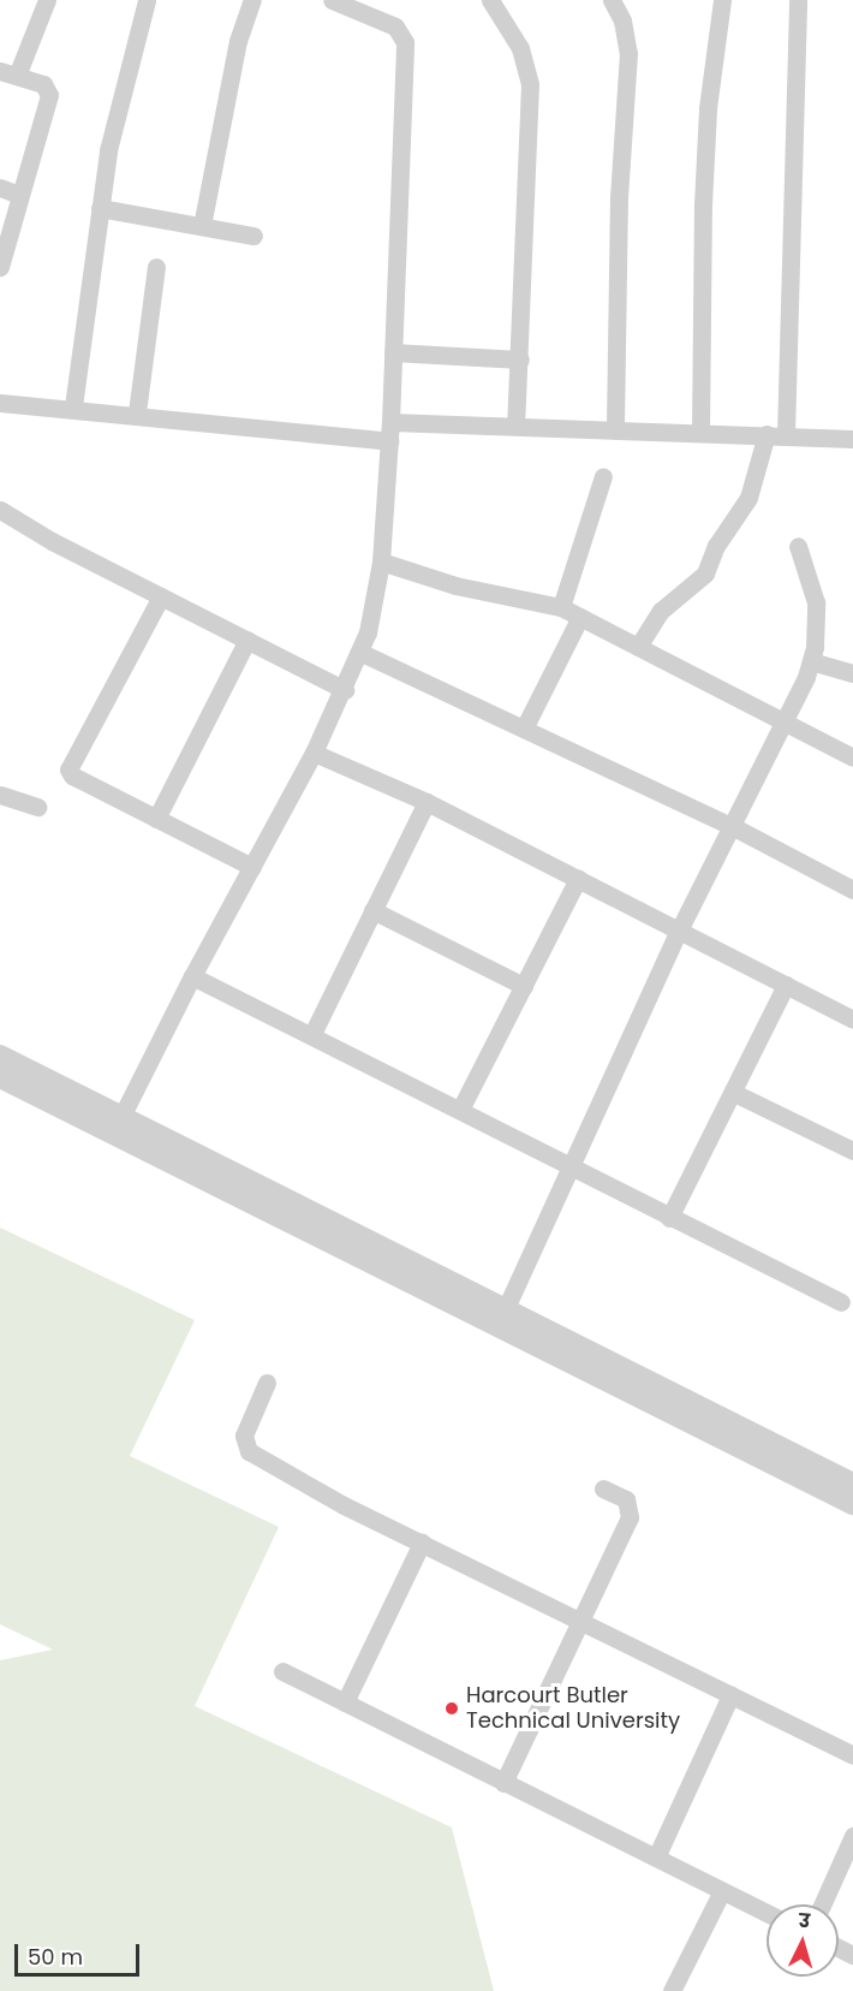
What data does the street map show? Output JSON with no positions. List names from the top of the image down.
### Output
{
  "places": ["Harcourt Butler Technical University"],
  "scale_bar": "50 m",
  "north": "top"
}
